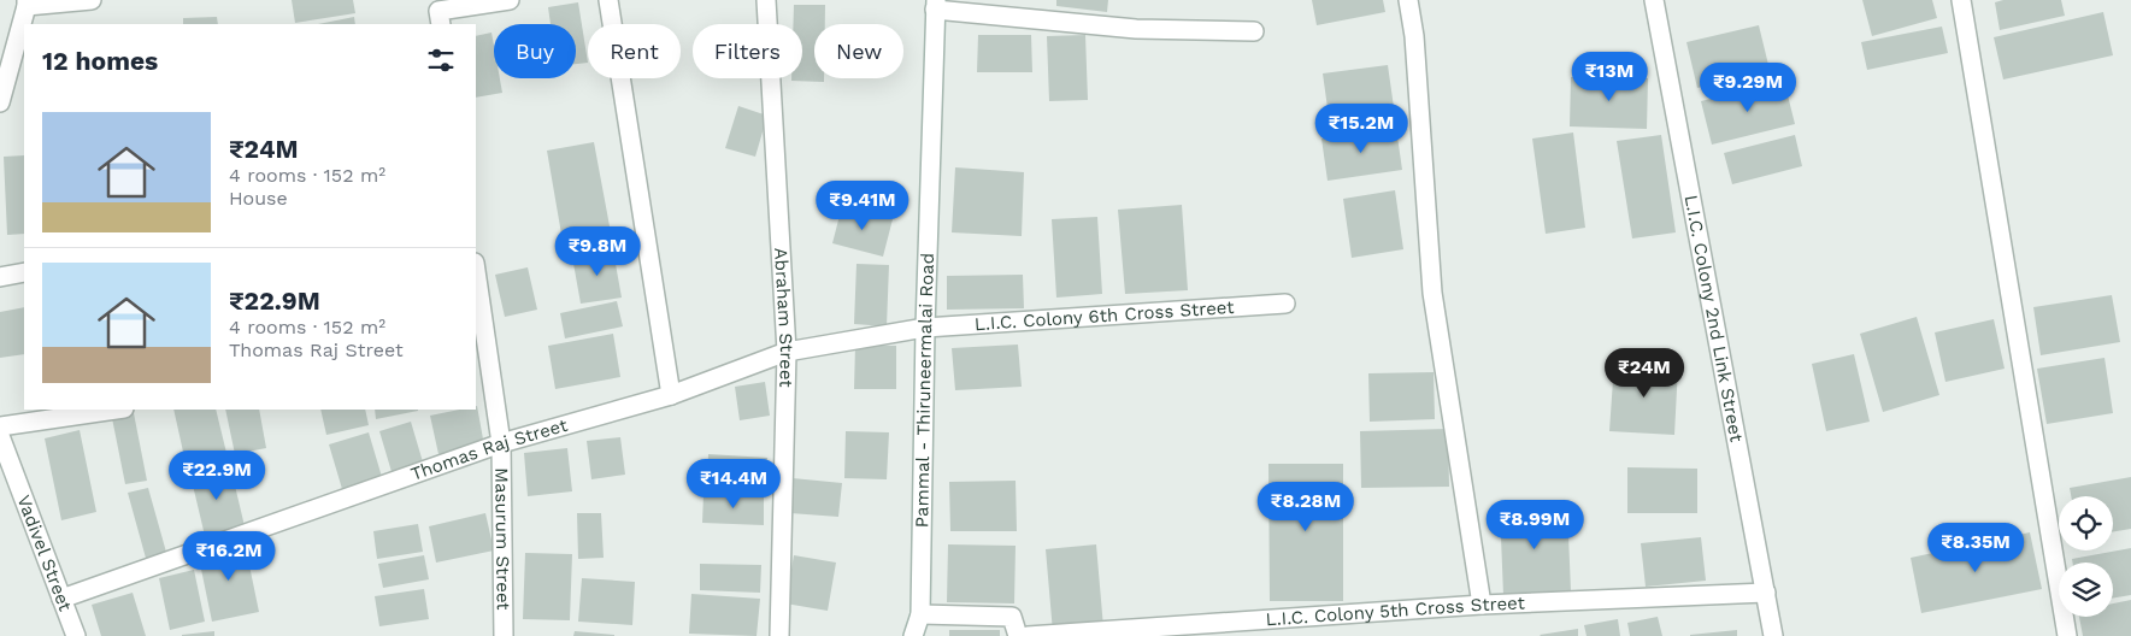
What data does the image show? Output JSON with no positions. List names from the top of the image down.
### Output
{
  "streets": {
    "street": [
      "L.I.C. Colony 6th Cross Street",
      "Abraham Street",
      "L.I.C. Colony 2nd Link Street",
      "Pammal - Thiruneermalai Road",
      "Thomas Raj Street",
      "Masurum Street",
      "Vadivel Street",
      "L.I.C. Colony 5th Cross Street"
    ]
  },
  "crossings": [
    ["L.I.C. Colony 6th Cross Street", "Pammal - Thiruneermalai Road"],
    ["L.I.C. Colony 6th Cross Street", "Thomas Raj Street"],
    ["Abraham Street", "Thomas Raj Street"],
    ["L.I.C. Colony 2nd Link Street", "L.I.C. Colony 5th Cross Street"],
    ["Pammal - Thiruneermalai Road", "Thomas Raj Street"],
    ["Thomas Raj Street", "Masurum Street"],
    ["Thomas Raj Street", "Vadivel Street"]
  ],
  "page": {
    "chip": [
      "Buy",
      "Rent",
      "Filters",
      "New"
    ],
    "heading": "12 homes",
    "price": [
      "₹13M",
      "₹9.29M",
      "₹15.2M",
      "₹9.41M",
      "₹9.8M",
      "₹24M",
      "₹22.9M",
      "₹14.4M",
      "₹8.28M",
      "₹8.99M",
      "₹8.35M",
      "₹16.2M"
    ],
    "list": [
      {
        "name": "₹24M",
        "note": "4 rooms · 152 m² · House"
      },
      {
        "name": "₹22.9M",
        "note": "4 rooms · 152 m² · Thomas Raj Street"
      }
    ]
  }
}
